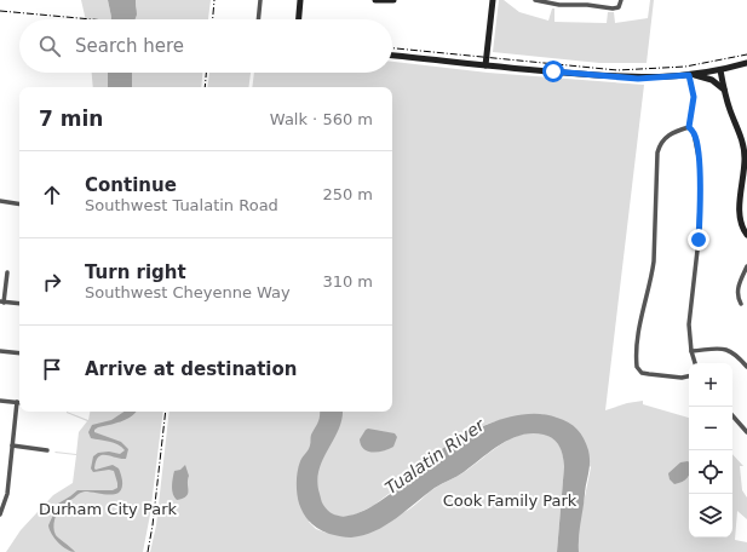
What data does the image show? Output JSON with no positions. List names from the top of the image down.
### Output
{
  "water": ["Tualatin River"],
  "parks": ["Cook Family Park", "Durham City Park"],
  "page": {
    "search": "Search here",
    "heading": ["7 min", "Walk · 560 m"],
    "list": [
      ["Continue", "Southwest Tualatin Road", "250 m"],
      ["Turn right", "Southwest Cheyenne Way", "310 m"],
      "Arrive at destination"
    ],
    "map_buttons": ["+", "−"]
  }
}
